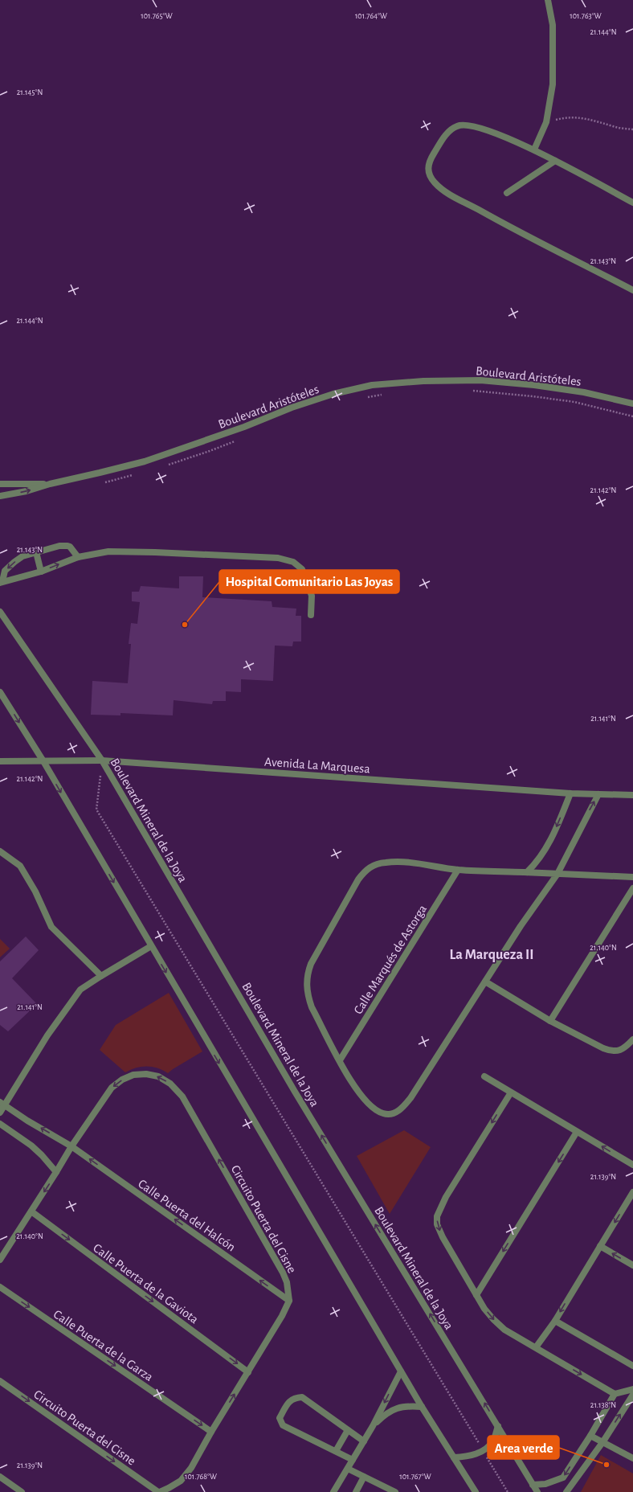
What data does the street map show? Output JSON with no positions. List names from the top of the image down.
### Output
{
  "streets": {
    "street": [
      "Boulevard Aristóteles",
      "Avenida La Marquesa",
      "Boulevard Mineral de la Joya",
      "Calle Marqués de Astorga",
      "Calle Puerta del Halcón",
      "Circuito Puerta del Cisne",
      "Calle Puerta de la Gaviota",
      "Calle Puerta de la Garza"
    ]
  },
  "crossings": [
    ["Avenida La Marquesa", "Boulevard Mineral de la Joya"],
    ["Calle Puerta del Halcón", "Circuito Puerta del Cisne"],
    ["Circuito Puerta del Cisne", "Calle Puerta de la Gaviota"],
    ["Circuito Puerta del Cisne", "Calle Puerta de la Garza"]
  ],
  "one_way": ["Calle Puerta del Halcón", "Calle Puerta de la Gaviota", "Calle Puerta de la Garza"],
  "districts": ["La Marqueza II"],
  "places": ["Hospital Comunitario Las Joyas", "Area verde"],
  "coordinates": [
    "101.765°W",
    "101.764°W",
    "101.763°W",
    "21.144°N",
    "21.145°N",
    "21.143°N",
    "21.142°N",
    "21.141°N",
    "21.140°N",
    "21.139°N",
    "21.138°N",
    "101.768°W",
    "101.767°W"
  ]
}
